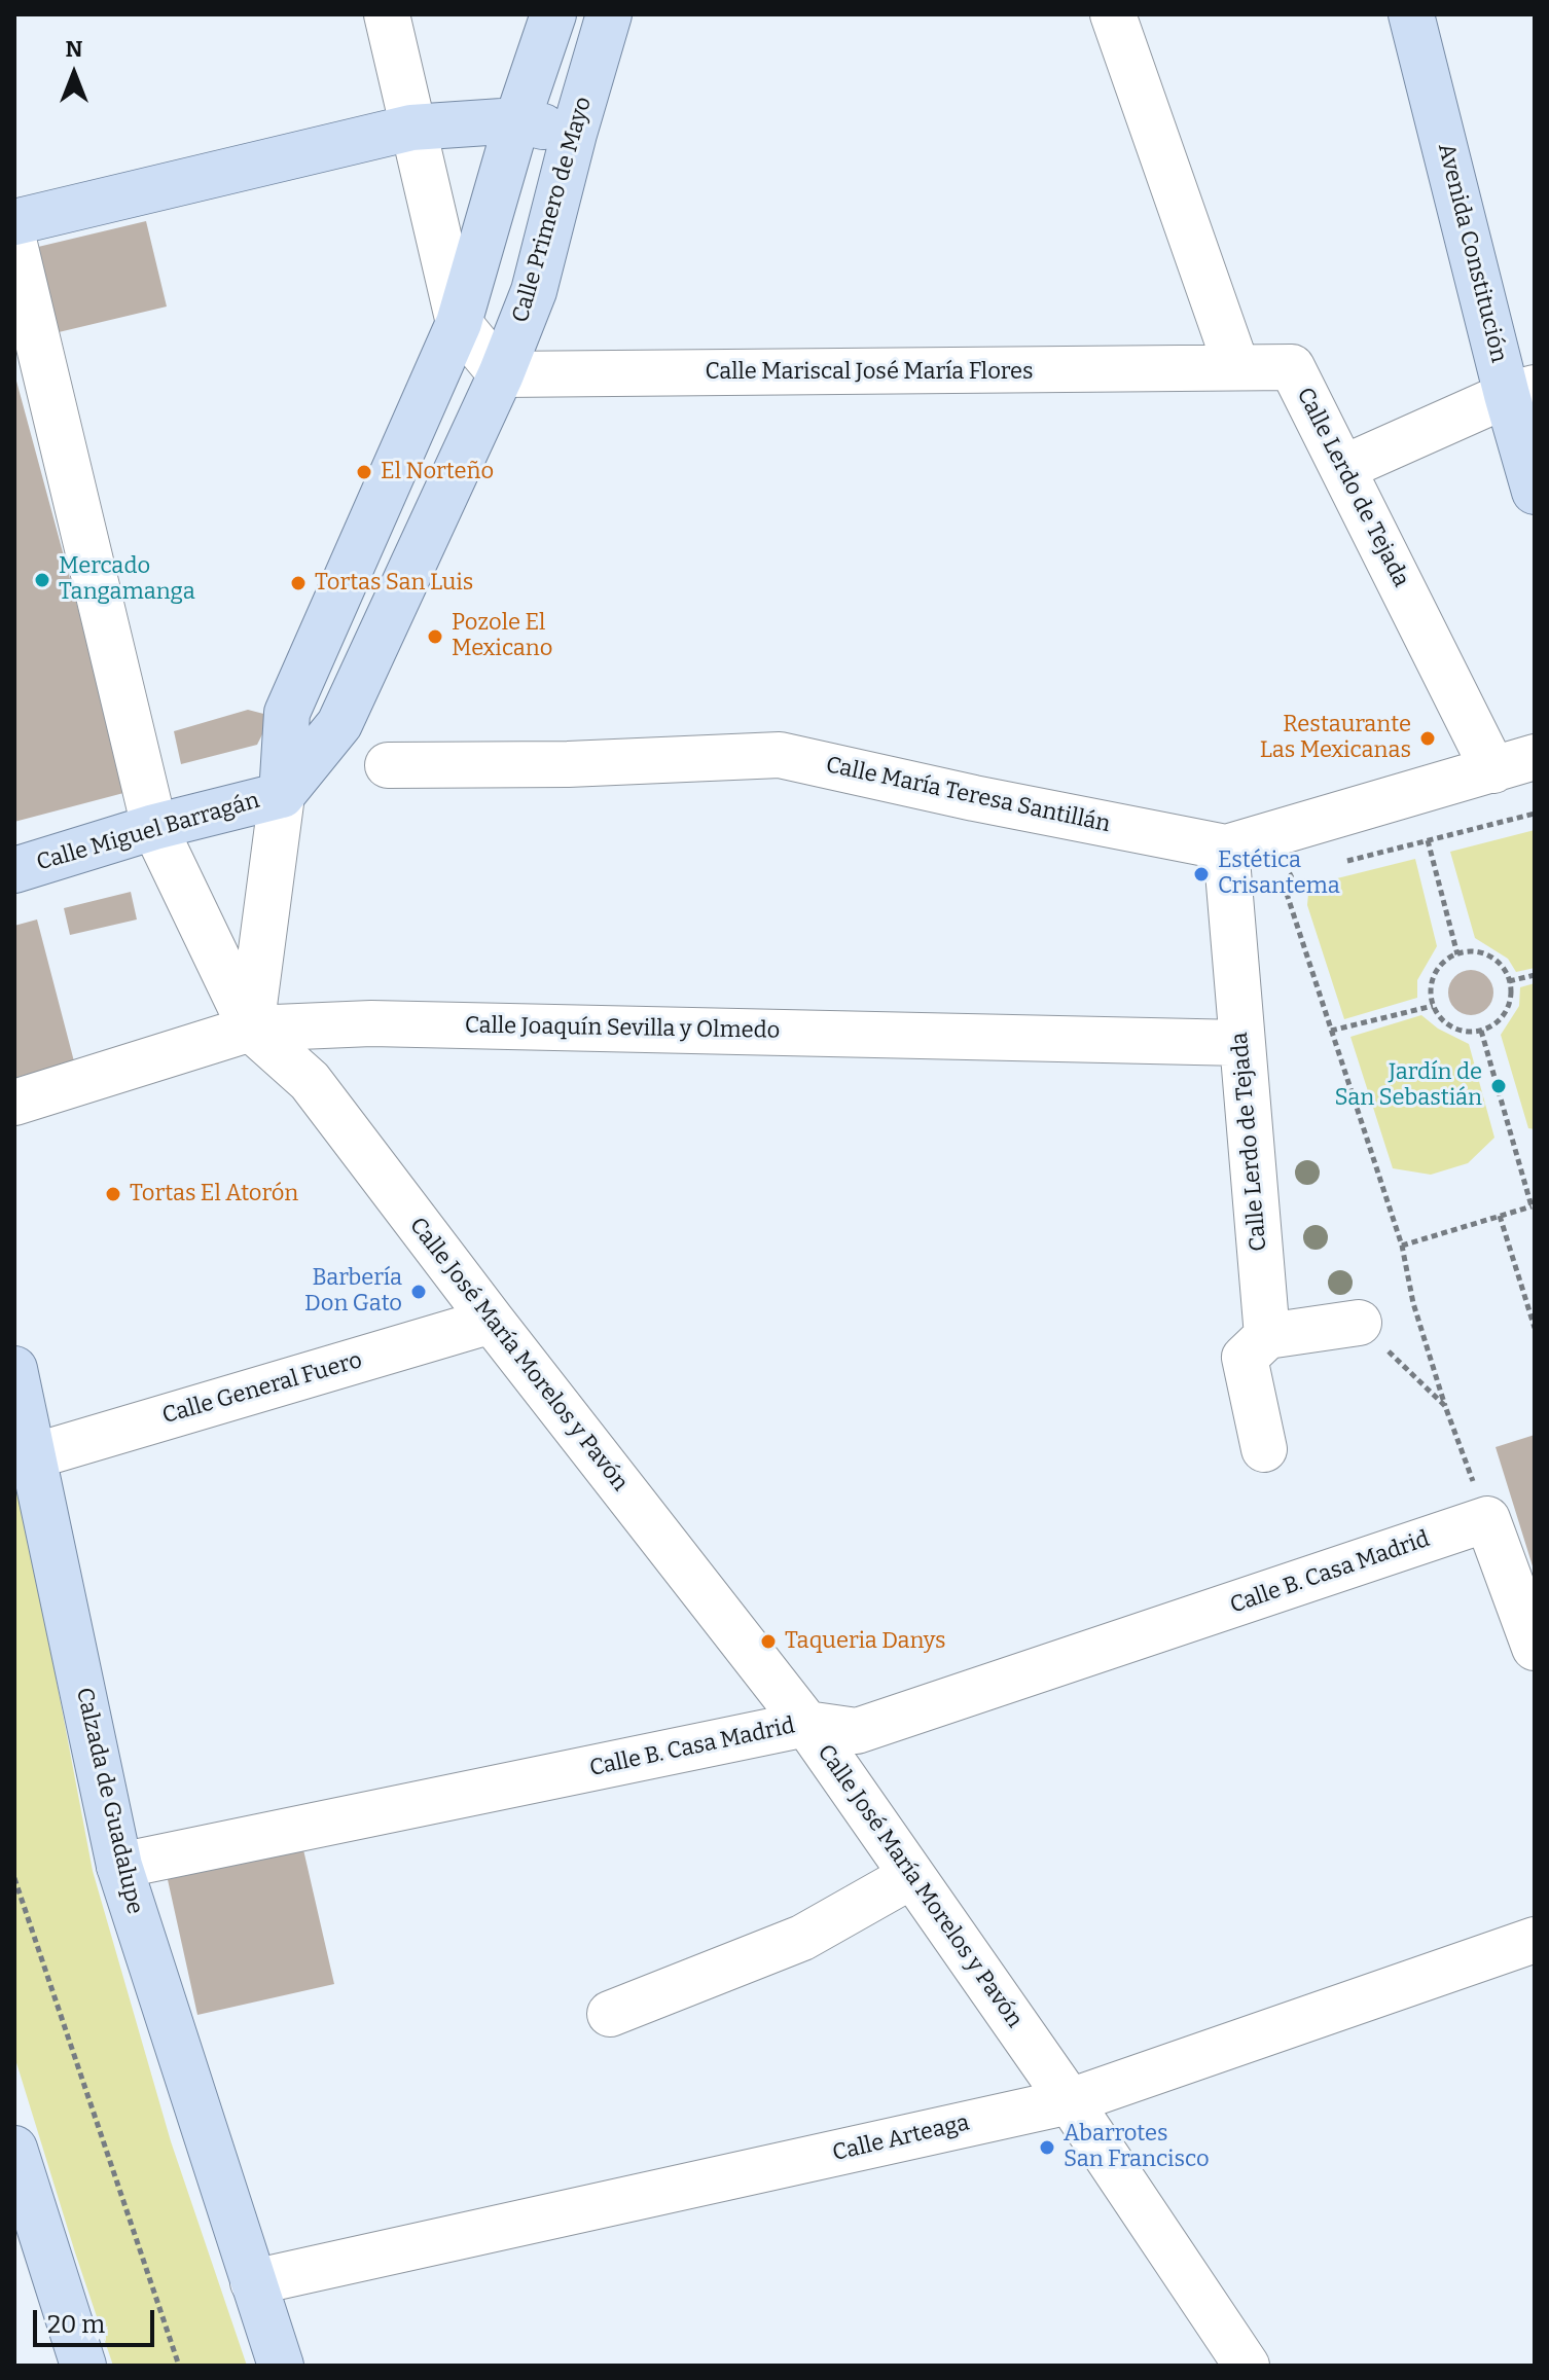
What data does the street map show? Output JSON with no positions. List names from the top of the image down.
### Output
{
  "streets": {
    "main road": [
      "Calle Primero de Mayo",
      "Avenida Constitución",
      "Calle Miguel Barragán",
      "Calzada de Guadalupe"
    ],
    "street": [
      "Calle Mariscal José María Flores",
      "Calle Lerdo de Tejada",
      "Calle María Teresa Santillán",
      "Calle Joaquín Sevilla y Olmedo",
      "Calle José María Morelos y Pavón",
      "Calle General Fuero",
      "Calle B. Casa Madrid",
      "Calle Arteaga"
    ]
  },
  "crossings": [
    ["Calle Primero de Mayo", "Calle Mariscal José María Flores"],
    ["Calle Primero de Mayo", "Calle Miguel Barragán"],
    ["Calle Mariscal José María Flores", "Calle Lerdo de Tejada"],
    ["Calle Lerdo de Tejada", "Calle María Teresa Santillán"],
    ["Calle Lerdo de Tejada", "Calle Joaquín Sevilla y Olmedo"],
    ["Calle Miguel Barragán", "Calle José María Morelos y Pavón"],
    ["Calle Joaquín Sevilla y Olmedo", "Calle José María Morelos y Pavón"],
    ["Calle José María Morelos y Pavón", "Calle General Fuero"],
    ["Calle José María Morelos y Pavón", "Calle B. Casa Madrid"],
    ["Calle José María Morelos y Pavón", "Calle Arteaga"],
    ["Calle General Fuero", "Calzada de Guadalupe"],
    ["Calle B. Casa Madrid", "Calzada de Guadalupe"],
    ["Calzada de Guadalupe", "Calle Arteaga"]
  ],
  "places": [
    "El Norteño",
    "Mercado Tangamanga",
    "Tortas San Luis",
    "Pozole El Mexicano",
    "Restaurante Las Mexicanas",
    "Estética Crisantema",
    "Jardín de San Sebastián",
    "Tortas El Atorón",
    "Barbería Don Gato",
    "Taqueria Danys",
    "Abarrotes San Francisco"
  ],
  "scale_bar": "20 m",
  "north": "top"
}
